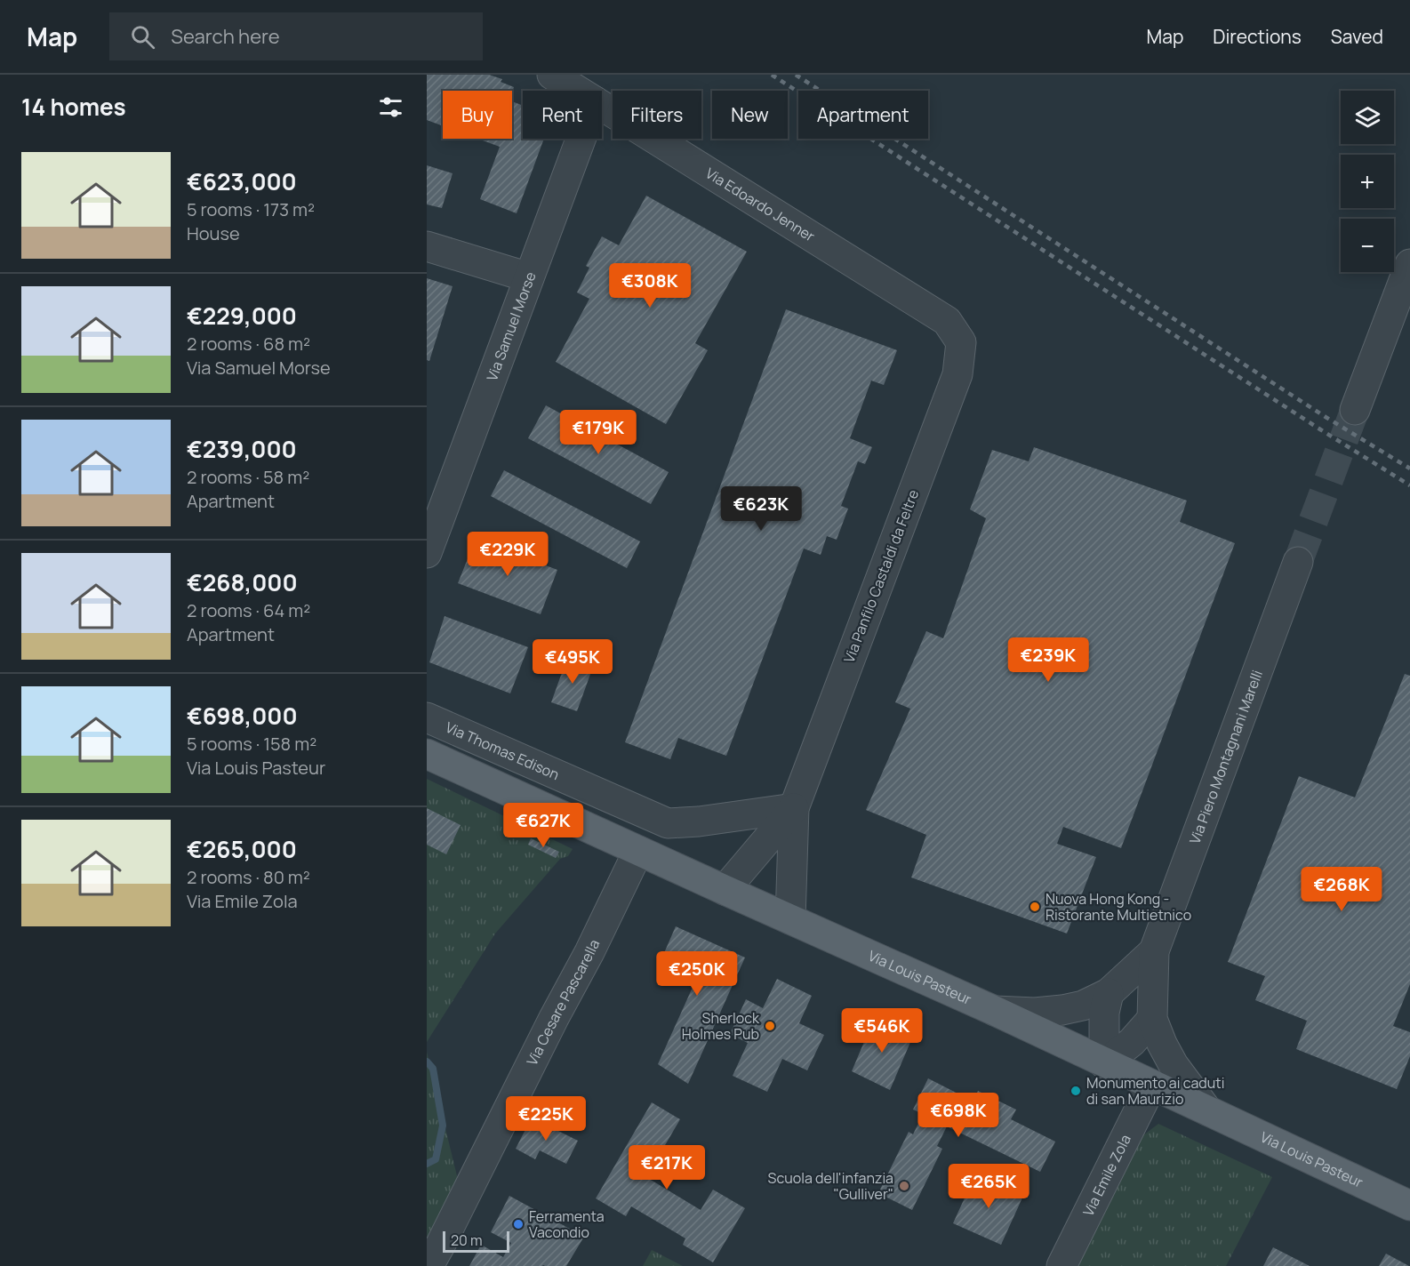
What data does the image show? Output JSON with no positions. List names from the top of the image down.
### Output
{
  "streets": {
    "main road": ["Via Louis Pasteur"],
    "street": [
      "Via Edoardo Jenner",
      "Via Samuel Morse",
      "Via Panfilo Castaldi da Feltre",
      "Via Thomas Edison",
      "Via Piero Montagnani Marelli",
      "Via Cesare Pascarella",
      "Via Emile Zola"
    ]
  },
  "crossings": [
    ["Via Edoardo Jenner", "Via Panfilo Castaldi da Feltre"],
    ["Via Panfilo Castaldi da Feltre", "Via Thomas Edison"],
    ["Via Panfilo Castaldi da Feltre", "Via Louis Pasteur"],
    ["Via Piero Montagnani Marelli", "Via Louis Pasteur"],
    ["Via Louis Pasteur", "Via Cesare Pascarella"],
    ["Via Louis Pasteur", "Via Emile Zola"]
  ],
  "places": [
    "Nuova Hong Kong - Ristorante Multietnico",
    "Sherlock Holmes Pub",
    "Monumento ai caduti di san Maurizio",
    "Scuola dell'infanzia \"Gulliver\"",
    "Ferramenta Vacondio"
  ],
  "scale_bar": "20 m",
  "page": {
    "header": "Map",
    "search": "Search here",
    "nav": ["Map", "Directions", "Saved"],
    "heading": "14 homes",
    "map_buttons": ["+", "−"],
    "chip": [
      "Buy",
      "Rent",
      "Filters",
      "New",
      "Apartment"
    ],
    "list": [
      {
        "name": "€623,000",
        "note": "5 rooms · 173 m² · House"
      },
      {
        "name": "€229,000",
        "note": "2 rooms · 68 m² · Via Samuel Morse"
      },
      {
        "name": "€239,000",
        "note": "2 rooms · 58 m² · Apartment"
      },
      {
        "name": "€268,000",
        "note": "2 rooms · 64 m² · Apartment"
      },
      {
        "name": "€698,000",
        "note": "5 rooms · 158 m² · Via Louis Pasteur"
      },
      {
        "name": "€265,000",
        "note": "2 rooms · 80 m² · Via Emile Zola"
      }
    ],
    "price": [
      "€308K",
      "€179K",
      "€623K",
      "€229K",
      "€239K",
      "€495K",
      "€627K",
      "€268K",
      "€250K",
      "€546K",
      "€698K",
      "€225K",
      "€217K",
      "€265K"
    ],
    "scale": "20 m"
  }
}
